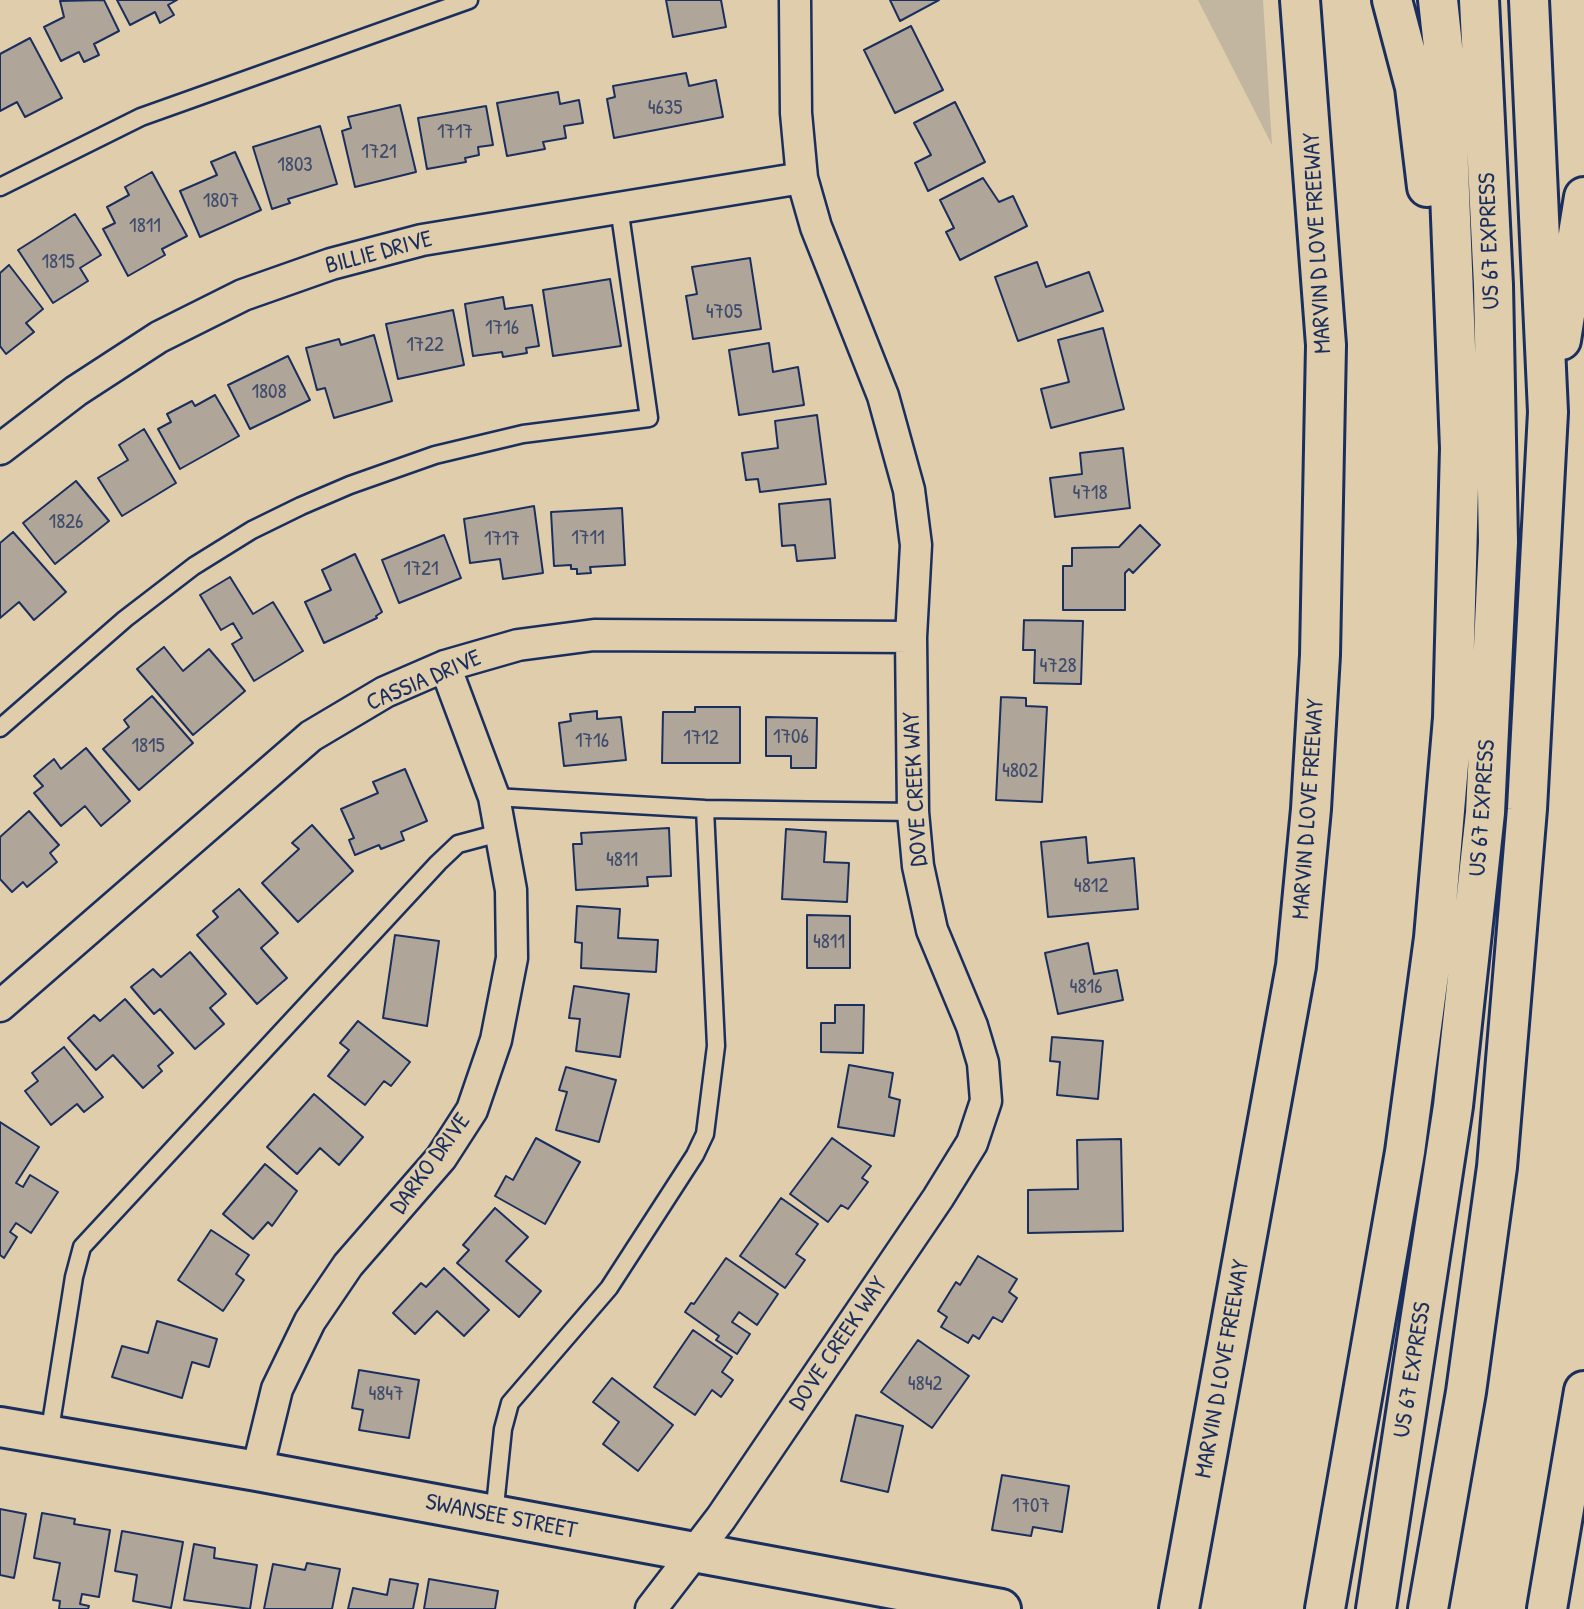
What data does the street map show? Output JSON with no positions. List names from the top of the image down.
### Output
{
  "streets": {
    "main road": ["US 67 EXPRESS", "MARVIN D LOVE FREEWAY", "SWANSEE STREET"],
    "street": [
      "BILLIE DRIVE",
      "CASSIA DRIVE",
      "DOVE CREEK WAY",
      "DARKO DRIVE"
    ]
  },
  "crossings": [
    ["BILLIE DRIVE", "DOVE CREEK WAY"],
    ["CASSIA DRIVE", "DOVE CREEK WAY"],
    ["CASSIA DRIVE", "DARKO DRIVE"],
    ["DOVE CREEK WAY", "SWANSEE STREET"],
    ["DARKO DRIVE", "SWANSEE STREET"]
  ],
  "house_numbers": [
    "4635",
    "1717",
    "1721",
    "1803",
    "1807",
    "1811",
    "1815",
    "4705",
    "1716",
    "1722",
    "1808",
    "4718",
    "1826",
    "1711",
    "1717",
    "1721",
    "4728",
    "1706",
    "1712",
    "1716",
    "1815",
    "4802",
    "4811",
    "4812",
    "4811",
    "4816",
    "4842",
    "4847",
    "1707"
  ]
}
